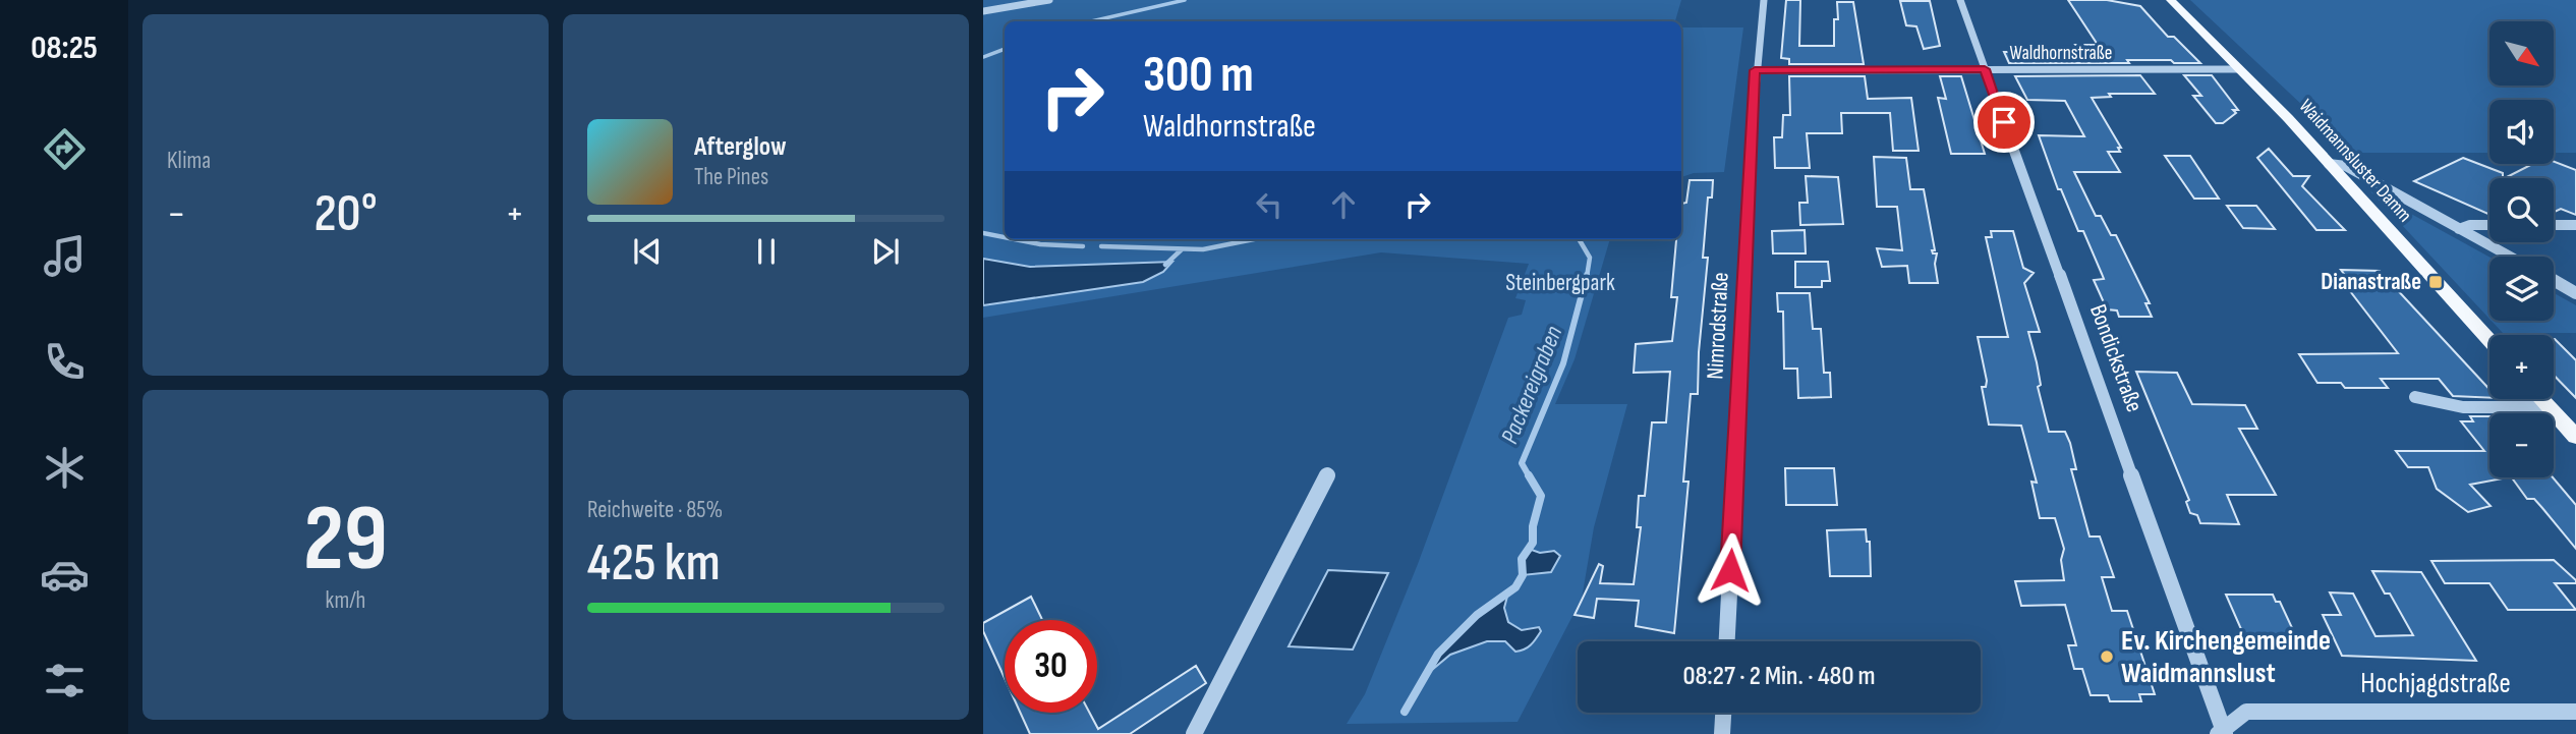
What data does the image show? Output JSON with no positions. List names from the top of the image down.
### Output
{
  "streets": {
    "main road": ["Waidmannsluster Damm"],
    "street": [
      "Waldhornstraße",
      "Nimrodstraße",
      "Bondickstraße",
      "Hochjagdstraße"
    ]
  },
  "crossings": [
    ["Waldhornstraße", "Waidmannsluster Damm"],
    ["Waldhornstraße", "Nimrodstraße"],
    ["Waldhornstraße", "Bondickstraße"],
    ["Bondickstraße", "Hochjagdstraße"]
  ],
  "water": ["Packereigraben"],
  "parks": ["Steinbergpark"],
  "places": {
    "transit": ["Dianastraße"],
    "other": ["Ev. Kirchengemeinde Waidmannslust"]
  },
  "north": "bottom right",
  "page": {
    "tabs": "08:25",
    "tile": [
      "Klima",
      ["29", "km/h"],
      ["Reichweite · 85%", "425 km"]
    ],
    "map_buttons": ["+", "−"],
    "turn": ["300 m", "Waldhornstraße"],
    "song": ["Afterglow", "The Pines"],
    "heat": ["−", "20°", "+"],
    "limit": "30",
    "trip": "08:27 · 2 Min. · 480 m"
  }
}
